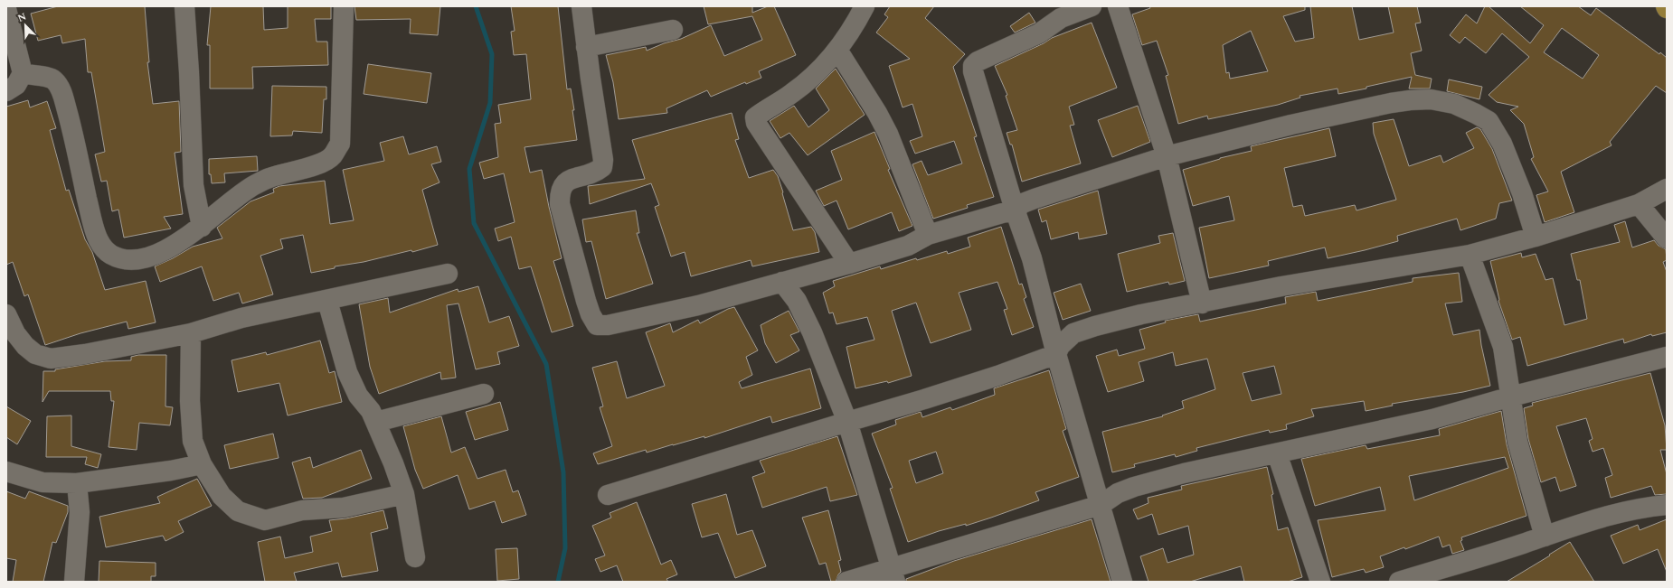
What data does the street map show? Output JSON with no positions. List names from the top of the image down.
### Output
{
  "north": "top left"
}
